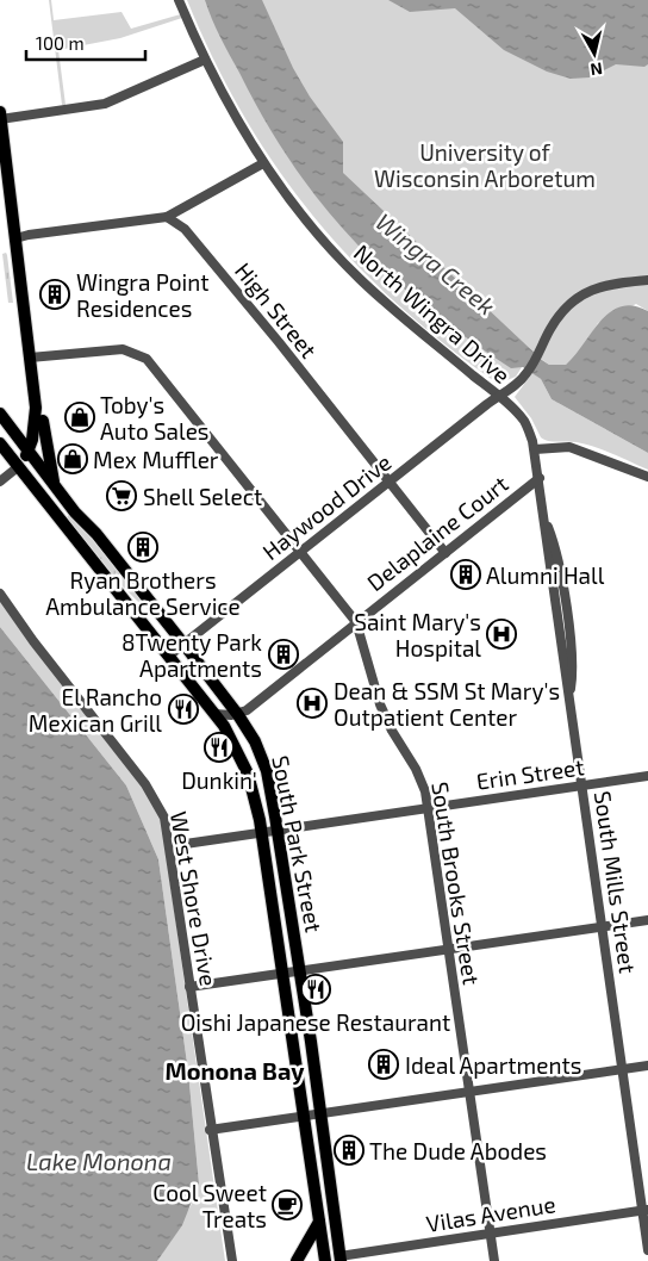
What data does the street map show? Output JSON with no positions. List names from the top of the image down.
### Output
{
  "streets": {
    "main road": ["South Park Street"],
    "street": [
      "High Street",
      "North Wingra Drive",
      "Haywood Drive",
      "Delaplaine Court",
      "Erin Street",
      "South Mills Street",
      "South Brooks Street",
      "West Shore Drive",
      "Vilas Avenue"
    ]
  },
  "crossings": [
    ["High Street", "Haywood Drive"],
    ["High Street", "Delaplaine Court"],
    ["North Wingra Drive", "Haywood Drive"],
    ["North Wingra Drive", "South Mills Street"],
    ["Haywood Drive", "South Park Street"],
    ["Haywood Drive", "South Brooks Street"],
    ["Delaplaine Court", "South Park Street"],
    ["Delaplaine Court", "South Mills Street"],
    ["Delaplaine Court", "South Brooks Street"],
    ["Erin Street", "South Park Street"],
    ["Erin Street", "South Mills Street"],
    ["Erin Street", "South Brooks Street"],
    ["Erin Street", "West Shore Drive"],
    ["South Park Street", "Vilas Avenue"],
    ["South Mills Street", "Vilas Avenue"],
    ["South Brooks Street", "Vilas Avenue"]
  ],
  "districts": ["Monona Bay"],
  "water": ["Wingra Creek", "Lake Monona"],
  "parks": ["University of Wisconsin Arboretum"],
  "places": {
    "building": [
      "Wingra Point Residences",
      "Ryan Brothers Ambulance Service",
      "Alumni Hall",
      "8Twenty Park Apartments",
      "Ideal Apartments",
      "The Dude Abodes"
    ],
    "shop": ["Toby's Auto Sales", "Mex Muffler"],
    "supermarket": ["Shell Select"],
    "hospital": ["Saint Mary's Hospital", "Dean & SSM St Mary's Outpatient Center"],
    "restaurant": ["El Rancho Mexican Grill", "Dunkin'", "Oishi Japanese Restaurant"],
    "cafe": ["Cool Sweet Treats"]
  },
  "scale_bar": "100 m",
  "north": "bottom"
}
